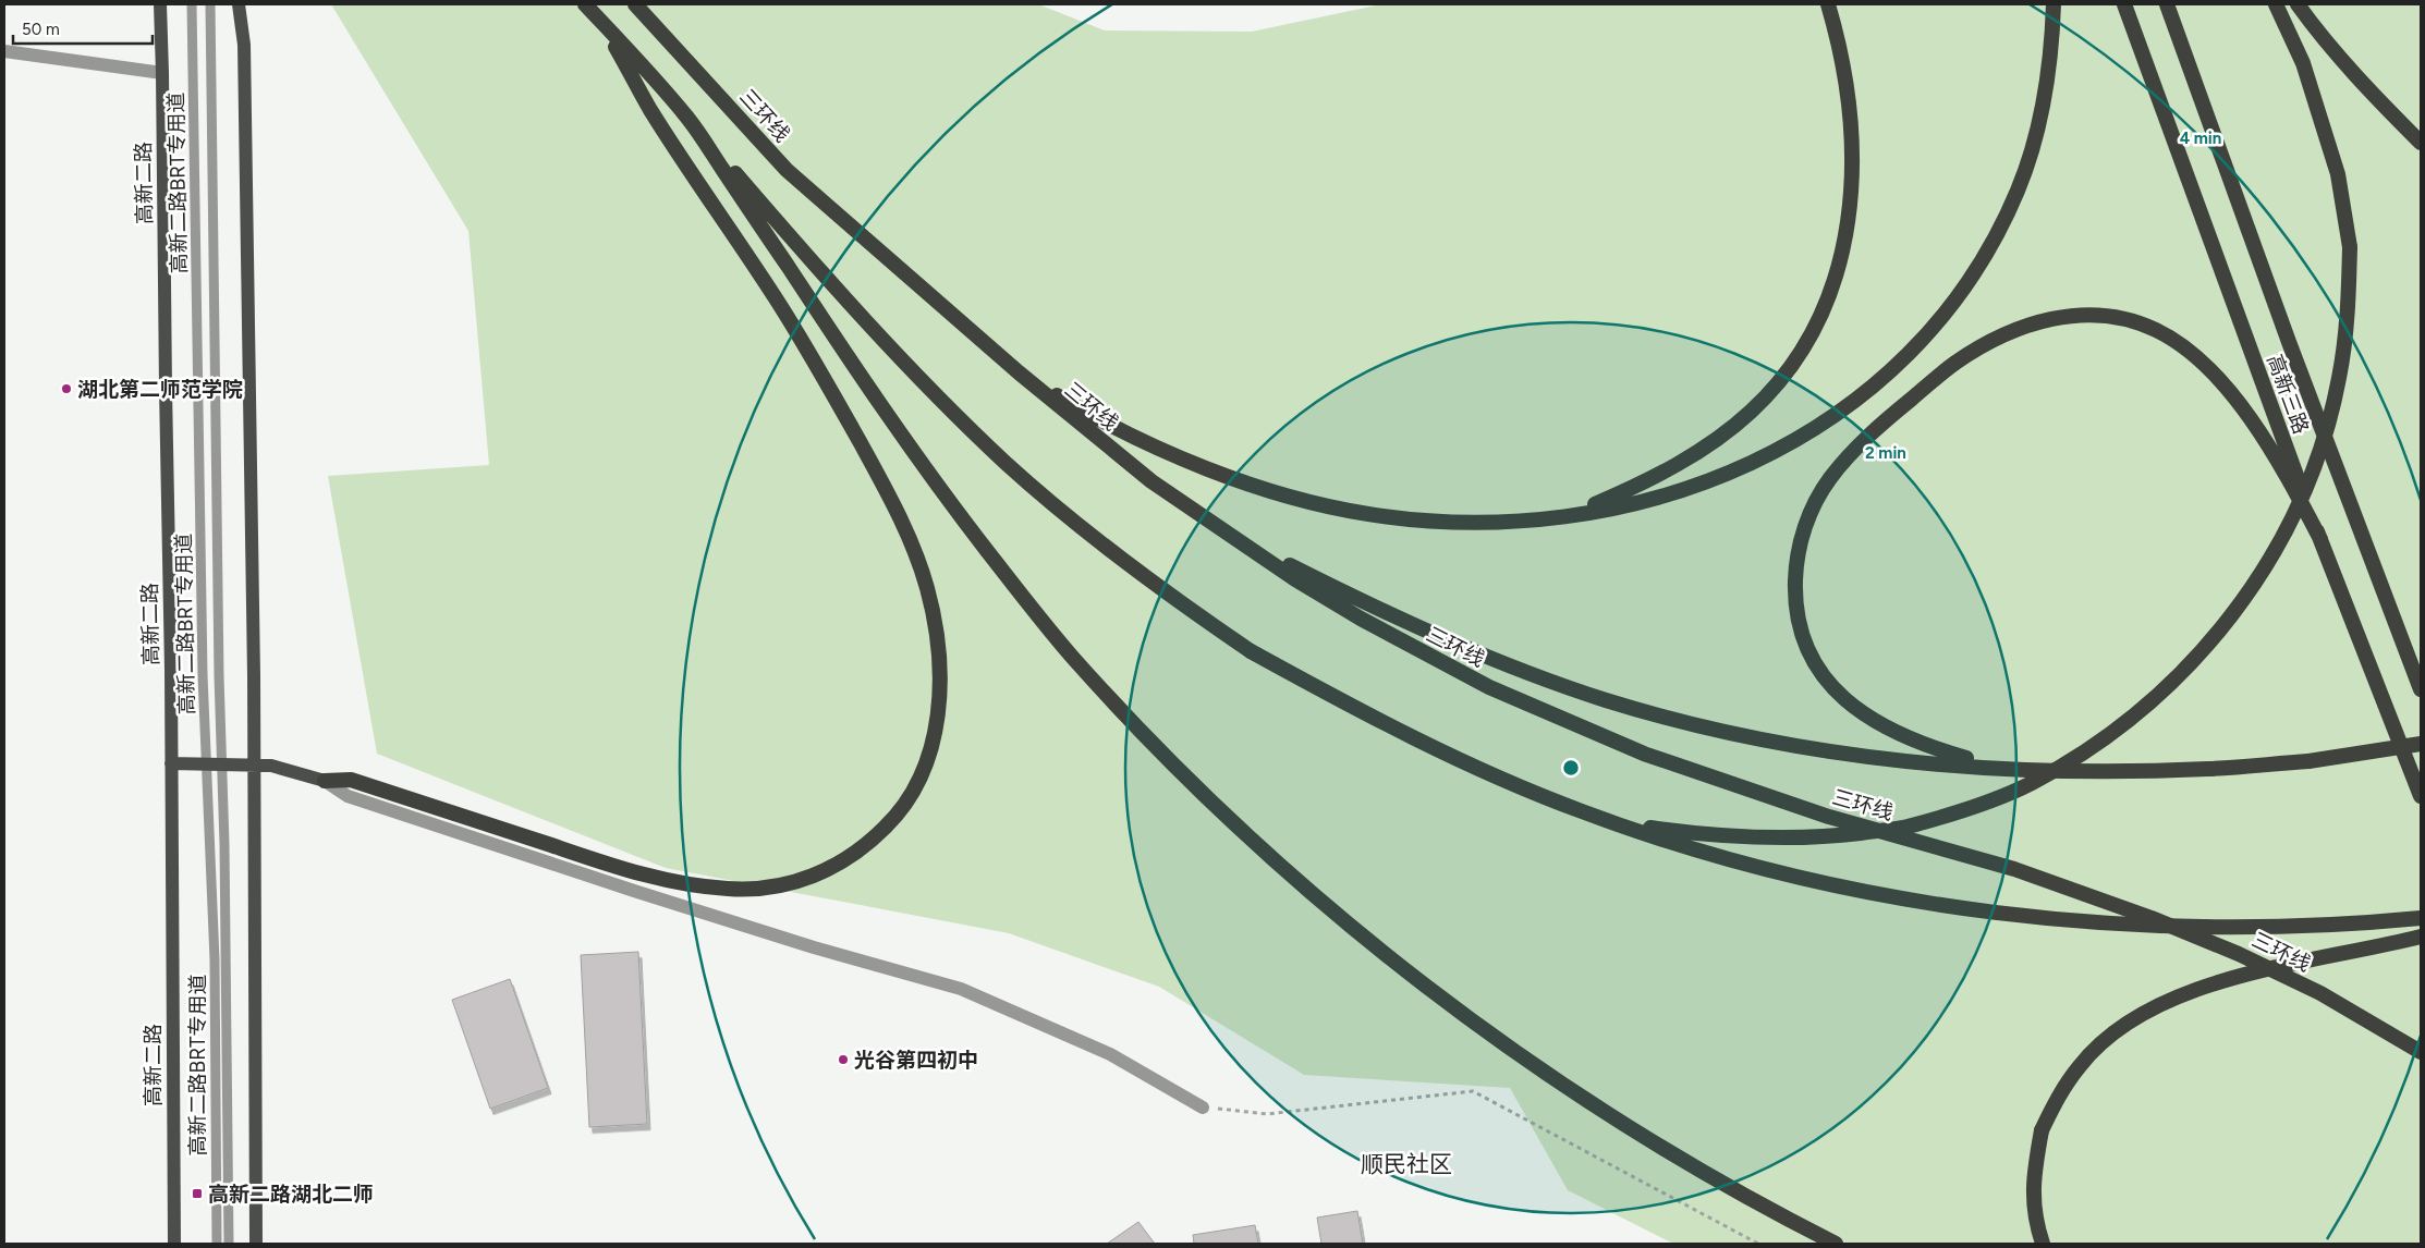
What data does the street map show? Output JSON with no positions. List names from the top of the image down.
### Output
{
  "streets": {
    "highway": ["三环线", "高新三路"],
    "main road": ["高新二路"],
    "lane": ["高新二路BRT专用道"]
  },
  "districts": ["顺民社区"],
  "places": {
    "other": ["湖北第二师范学院", "光谷第四初中"],
    "transit": ["高新二路湖北二师"]
  },
  "scale_bar": "50 m",
  "rings": ["4 min", "2 min"]
}
